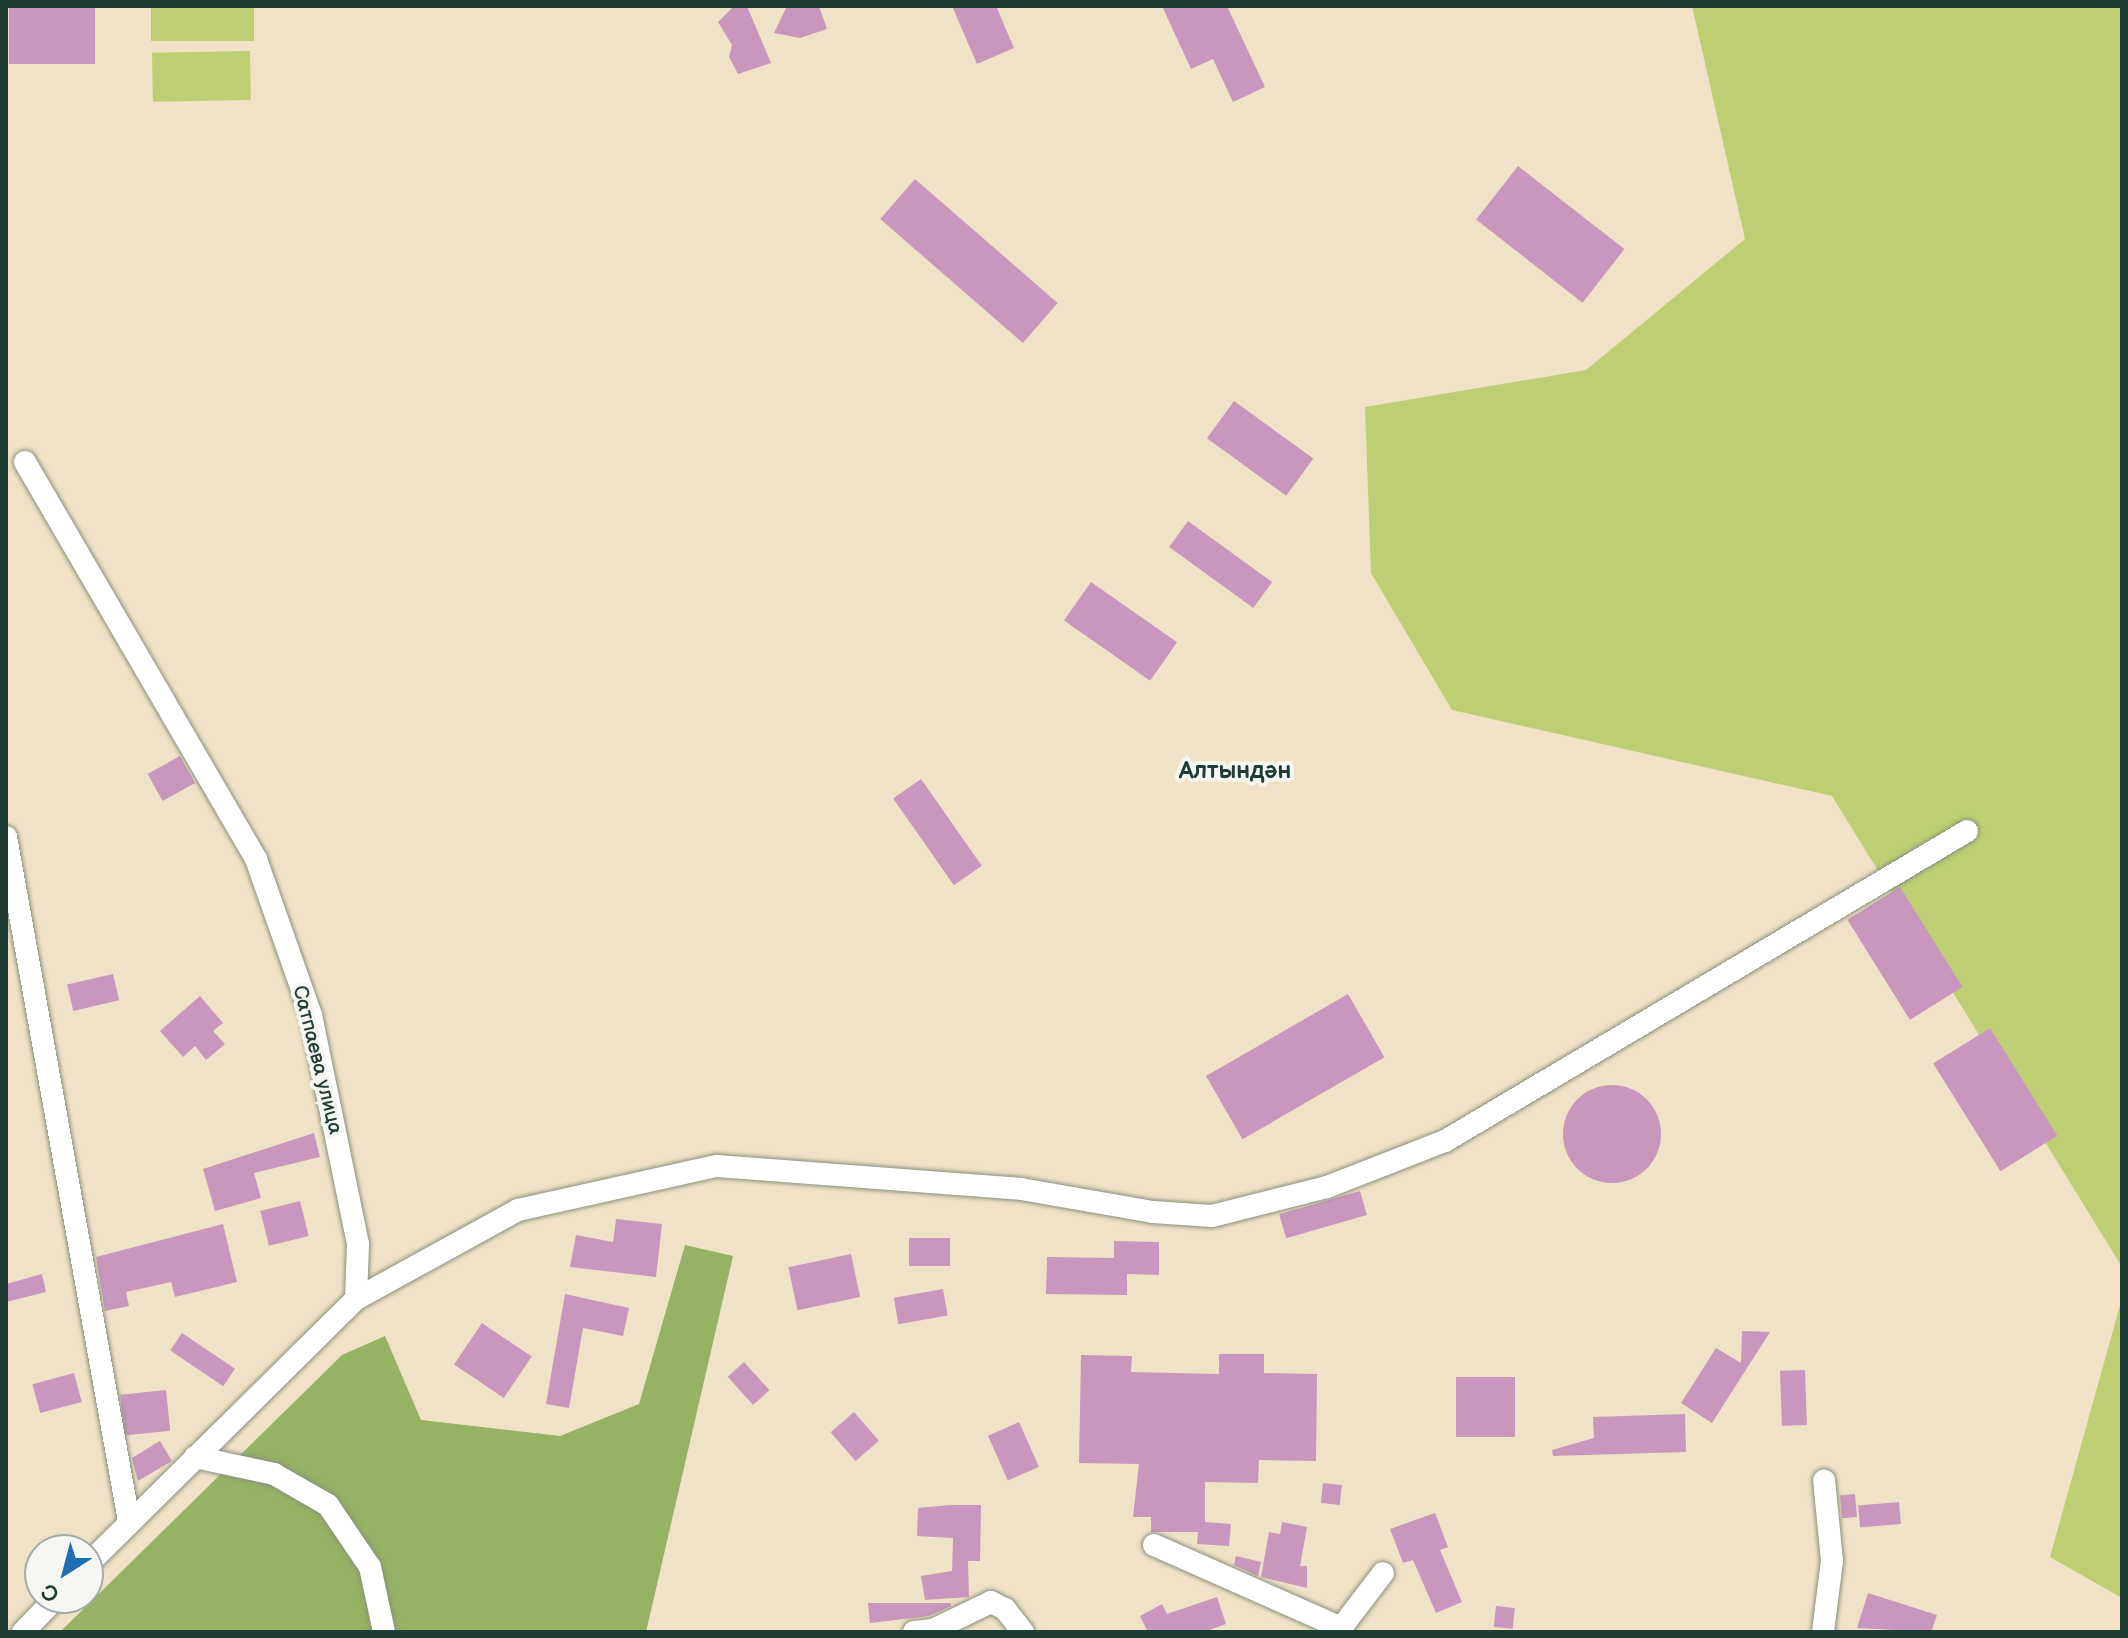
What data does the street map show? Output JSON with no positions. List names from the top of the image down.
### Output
{
  "streets": {
    "street": ["Сатпаева улица"]
  },
  "districts": ["Алтындән"],
  "north": "bottom left"
}
